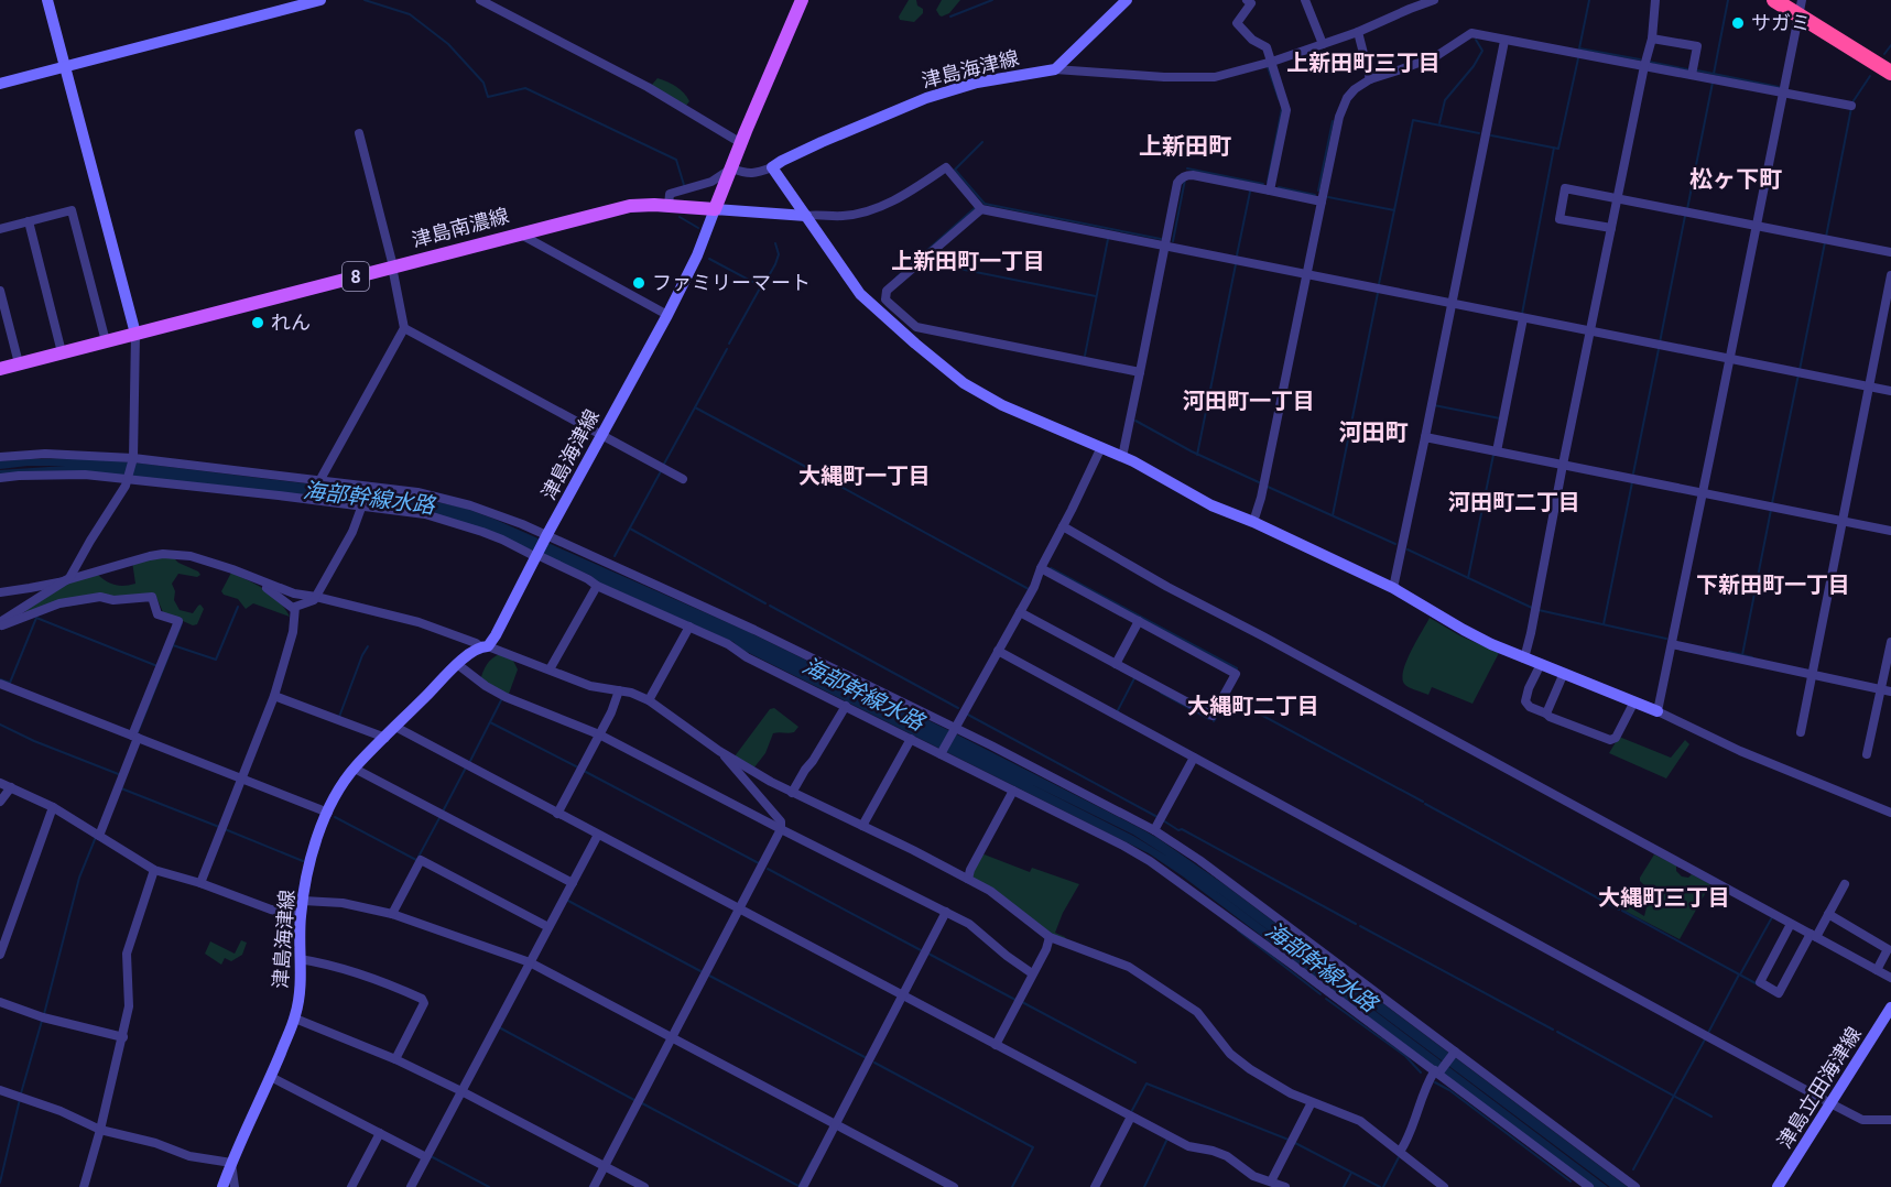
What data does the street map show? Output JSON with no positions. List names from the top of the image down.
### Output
{
  "streets": {
    "main road": [
      "津島海津線",
      "津島南濃線",
      "8",
      "津島立田海津線"
    ]
  },
  "crossings": [
    ["津島海津線", "津島南濃線"]
  ],
  "districts": [
    "上新田町三丁目",
    "上新田町",
    "松ヶ下町",
    "上新田町一丁目",
    "河田町一丁目",
    "河田町",
    "大縄町一丁目",
    "河田町二丁目",
    "下新田町一丁目",
    "大縄町二丁目",
    "大縄町三丁目"
  ],
  "water": ["海部幹線水路"],
  "places": ["サガミ", "ファミリーマート", "れん"]
}
